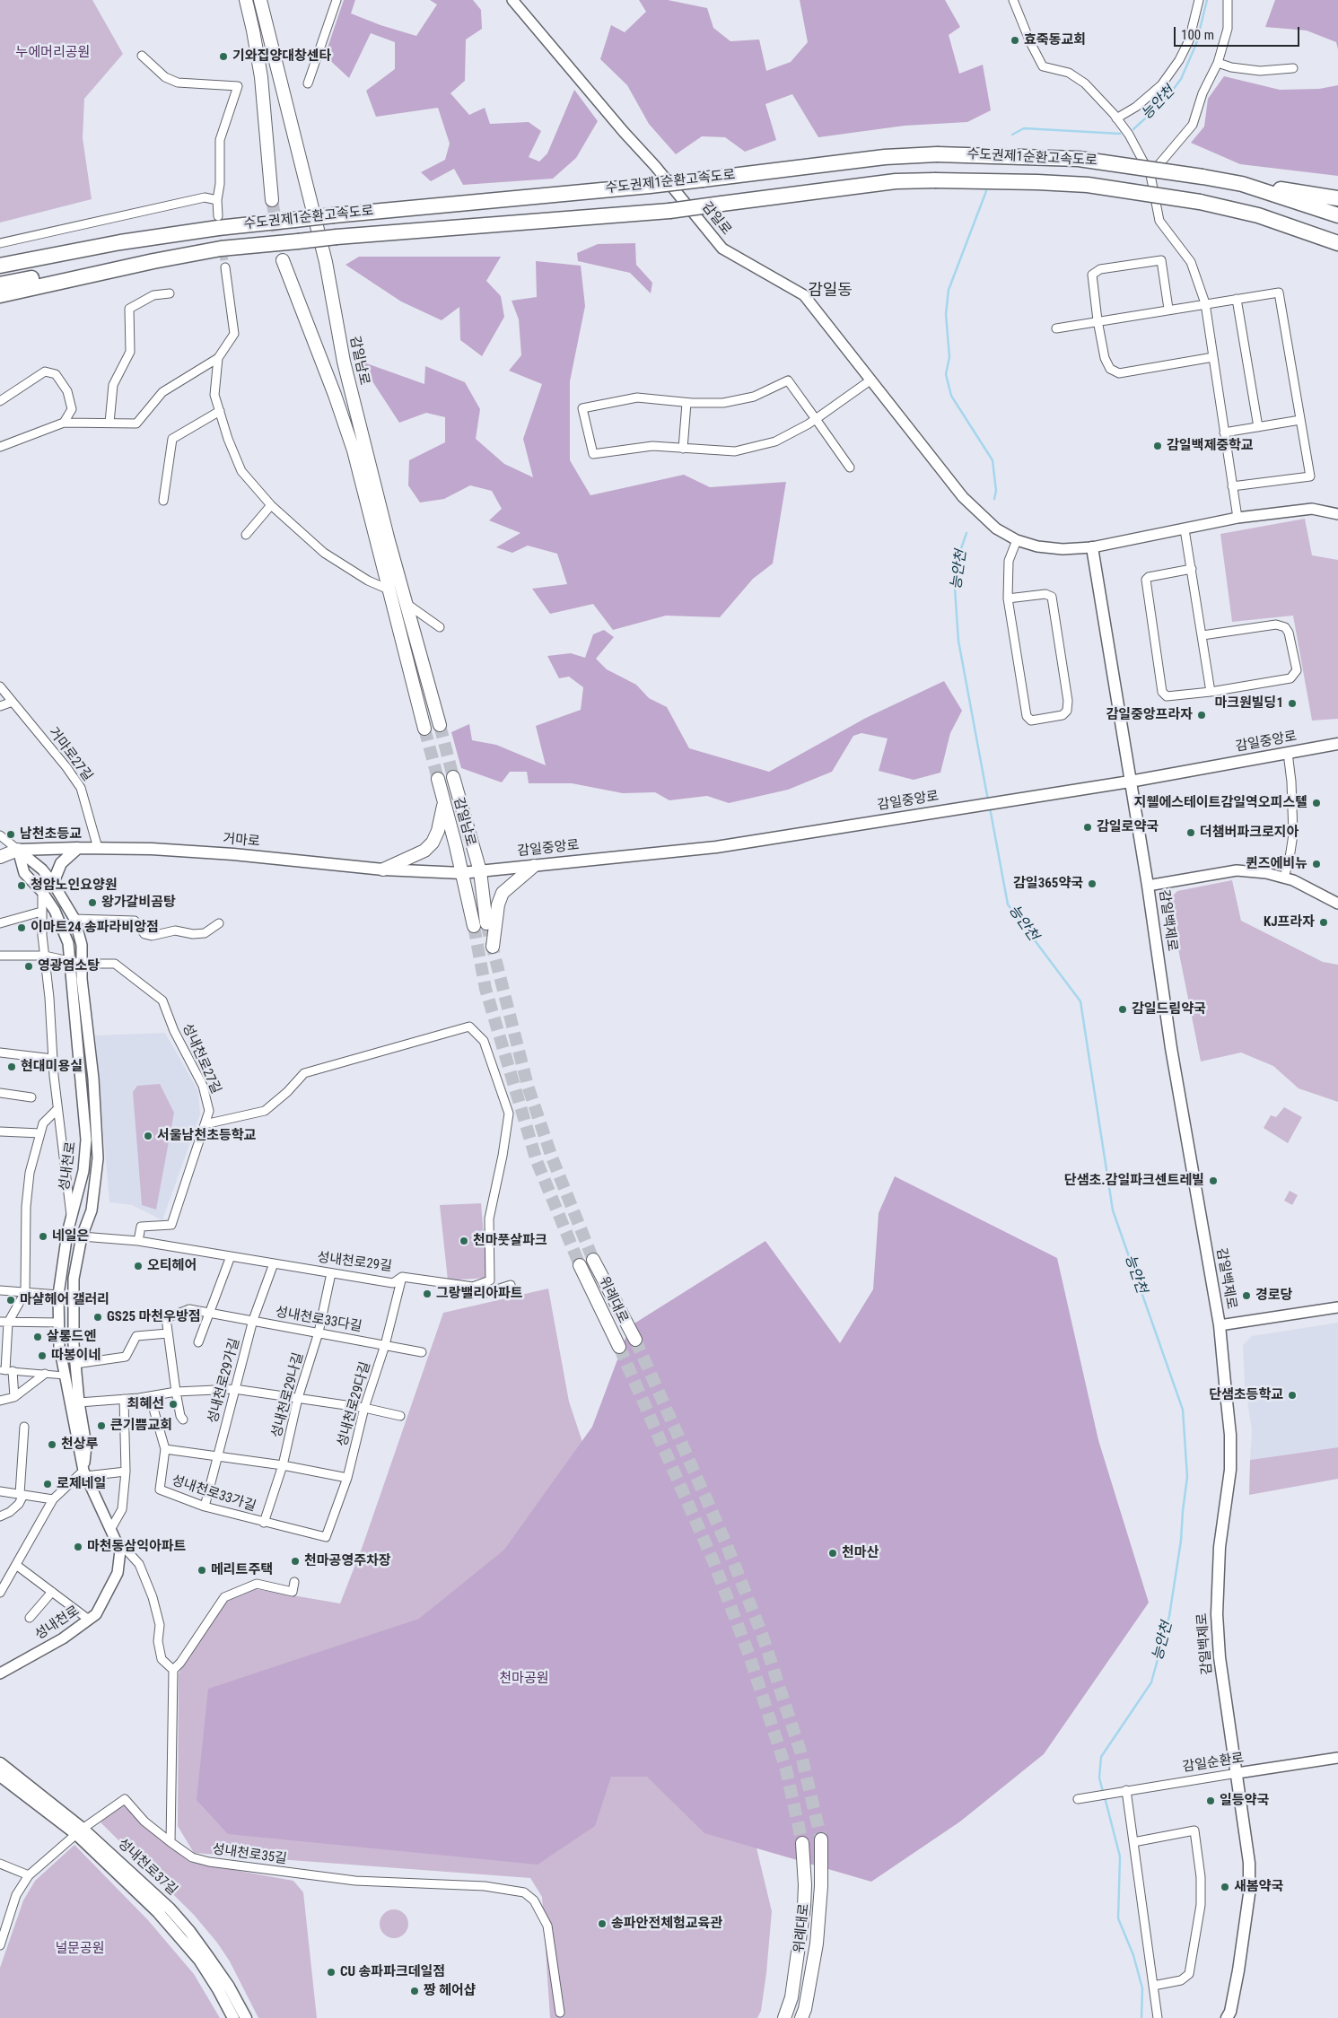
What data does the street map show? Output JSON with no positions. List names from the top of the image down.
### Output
{
  "streets": {
    "highway": ["수도권제1순환고속도로"],
    "main road": [
      "감일남로",
      "감일중앙로",
      "거마로",
      "감일백제로",
      "위례대로",
      "성내천로37길"
    ],
    "street": [
      "감일로",
      "거마로27길",
      "성내천로27길",
      "성내천로",
      "성내천로29길",
      "성내천로33다길",
      "성내천로29가길",
      "성내천로29나길",
      "성내천로29다길",
      "성내천로33가길",
      "감일순환로",
      "성내천로35길"
    ]
  },
  "crossings": [
    ["감일로", "감일백제로"],
    ["감일남로", "감일중앙로"],
    ["감일남로", "거마로"],
    ["감일중앙로", "거마로"],
    ["감일중앙로", "감일백제로"],
    ["거마로27길", "거마로"],
    ["거마로", "성내천로"],
    ["감일백제로", "감일순환로"],
    ["성내천로27길", "성내천로"],
    ["성내천로27길", "성내천로29길"],
    ["성내천로", "성내천로29길"],
    ["성내천로29길", "성내천로29가길"],
    ["성내천로29길", "성내천로29나길"],
    ["성내천로29길", "성내천로29다길"],
    ["성내천로33다길", "성내천로29가길"],
    ["성내천로33다길", "성내천로29나길"],
    ["성내천로33다길", "성내천로29다길"],
    ["성내천로29가길", "성내천로33가길"],
    ["성내천로29나길", "성내천로33가길"],
    ["성내천로29다길", "성내천로33가길"],
    ["성내천로35길", "성내천로37길"]
  ],
  "districts": ["감일동"],
  "water": ["능안천"],
  "parks": ["누에머리공원", "천마공원", "널문공원"],
  "places": [
    "효죽동교회",
    "기와집양대창센타",
    "감일백제중학교",
    "마크원빌딩1",
    "감일중앙프라자",
    "지웰에스테이트감일역오피스텔",
    "감일로약국",
    "더챔버파크로지아",
    "남천초등교",
    "퀸즈에비뉴",
    "감일365약국",
    "청암노인요양원",
    "왕가갈비곰탕",
    "KJ프라자",
    "이마트24 송파라비앙점",
    "영광염소탕",
    "감일드림약국",
    "현대미용실",
    "서울남천초등학교",
    "단샘초.감일파크센트레빌",
    "네일은",
    "천마풋살파크",
    "오티헤어",
    "그랑밸리아파트",
    "경로당",
    "마샬헤어 갤러리",
    "GS25 마천우방점",
    "살롱드엔",
    "따봉이네",
    "단샘초등학교",
    "최혜선",
    "큰기쁨교회",
    "천상루",
    "로제네일",
    "마천동삼익아파트",
    "천마산",
    "천마공영주차장",
    "메리트주택",
    "일등약국",
    "새봄약국",
    "송파안전체험교육관",
    "CU 송파파크데일점",
    "짱 헤어샵"
  ],
  "scale_bar": "100 m"
}
